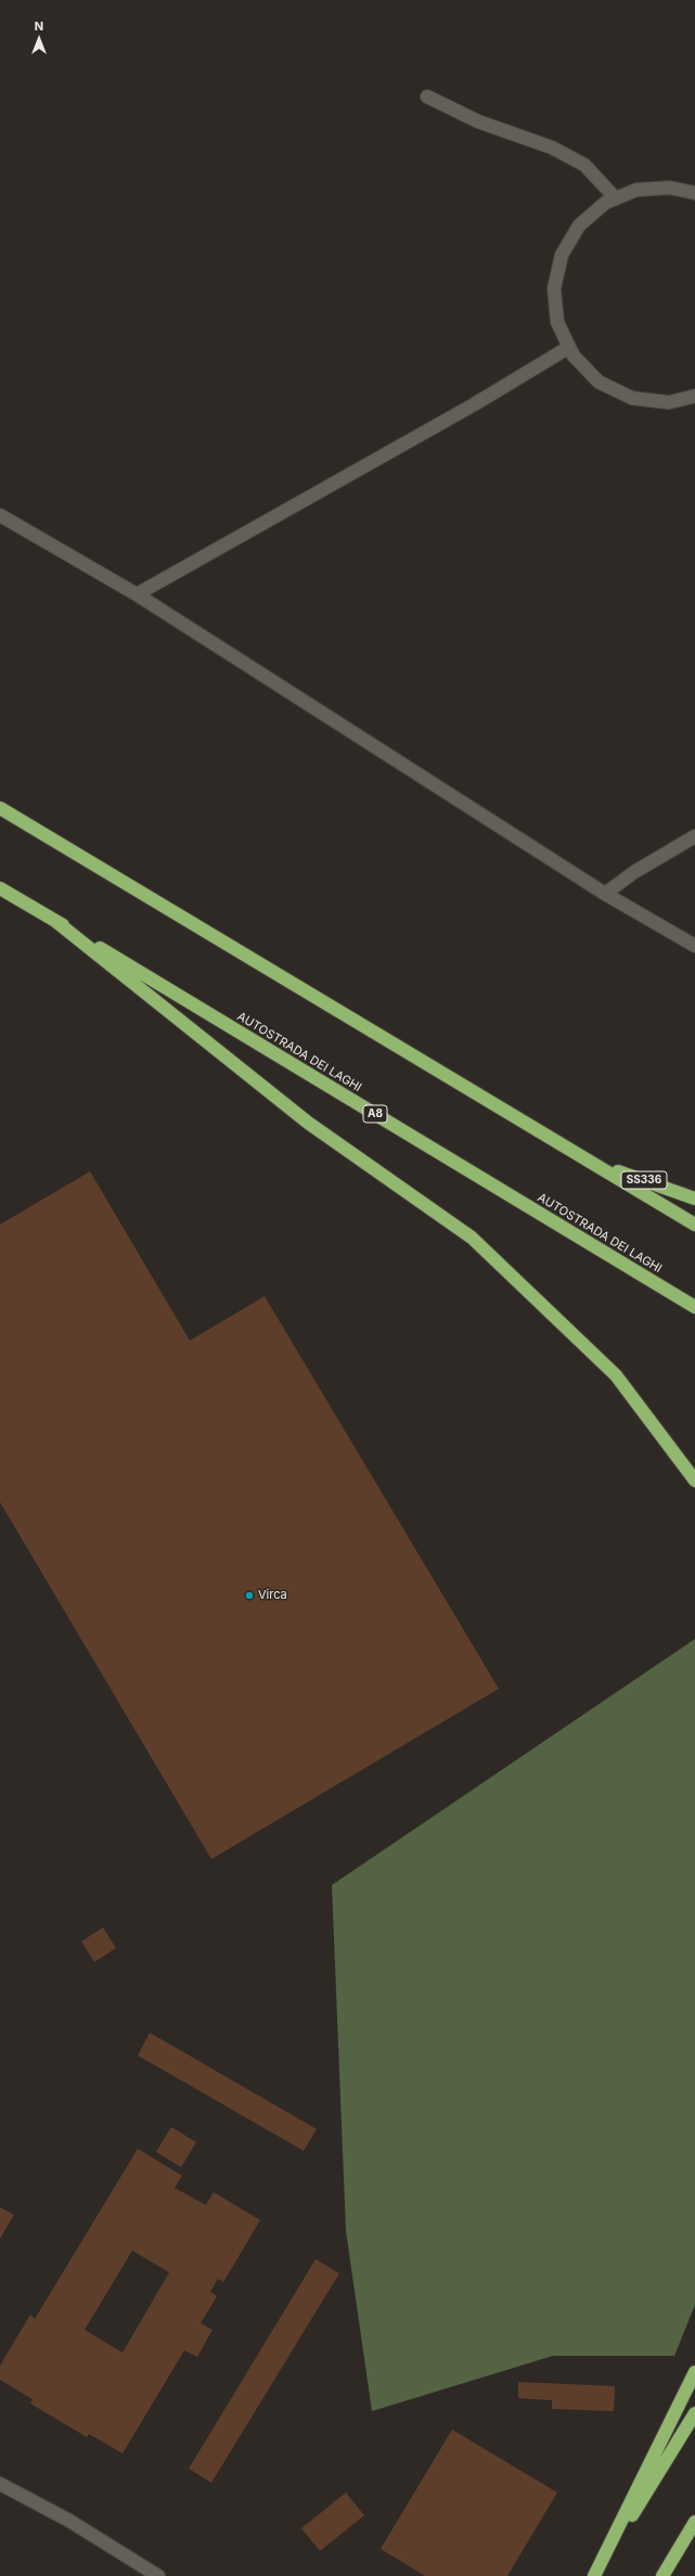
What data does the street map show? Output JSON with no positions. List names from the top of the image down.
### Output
{
  "streets": {
    "highway": ["AUTOSTRADA DEI LAGHI", "A8", "SS336"]
  },
  "places": ["Virca"],
  "north": "top"
}
